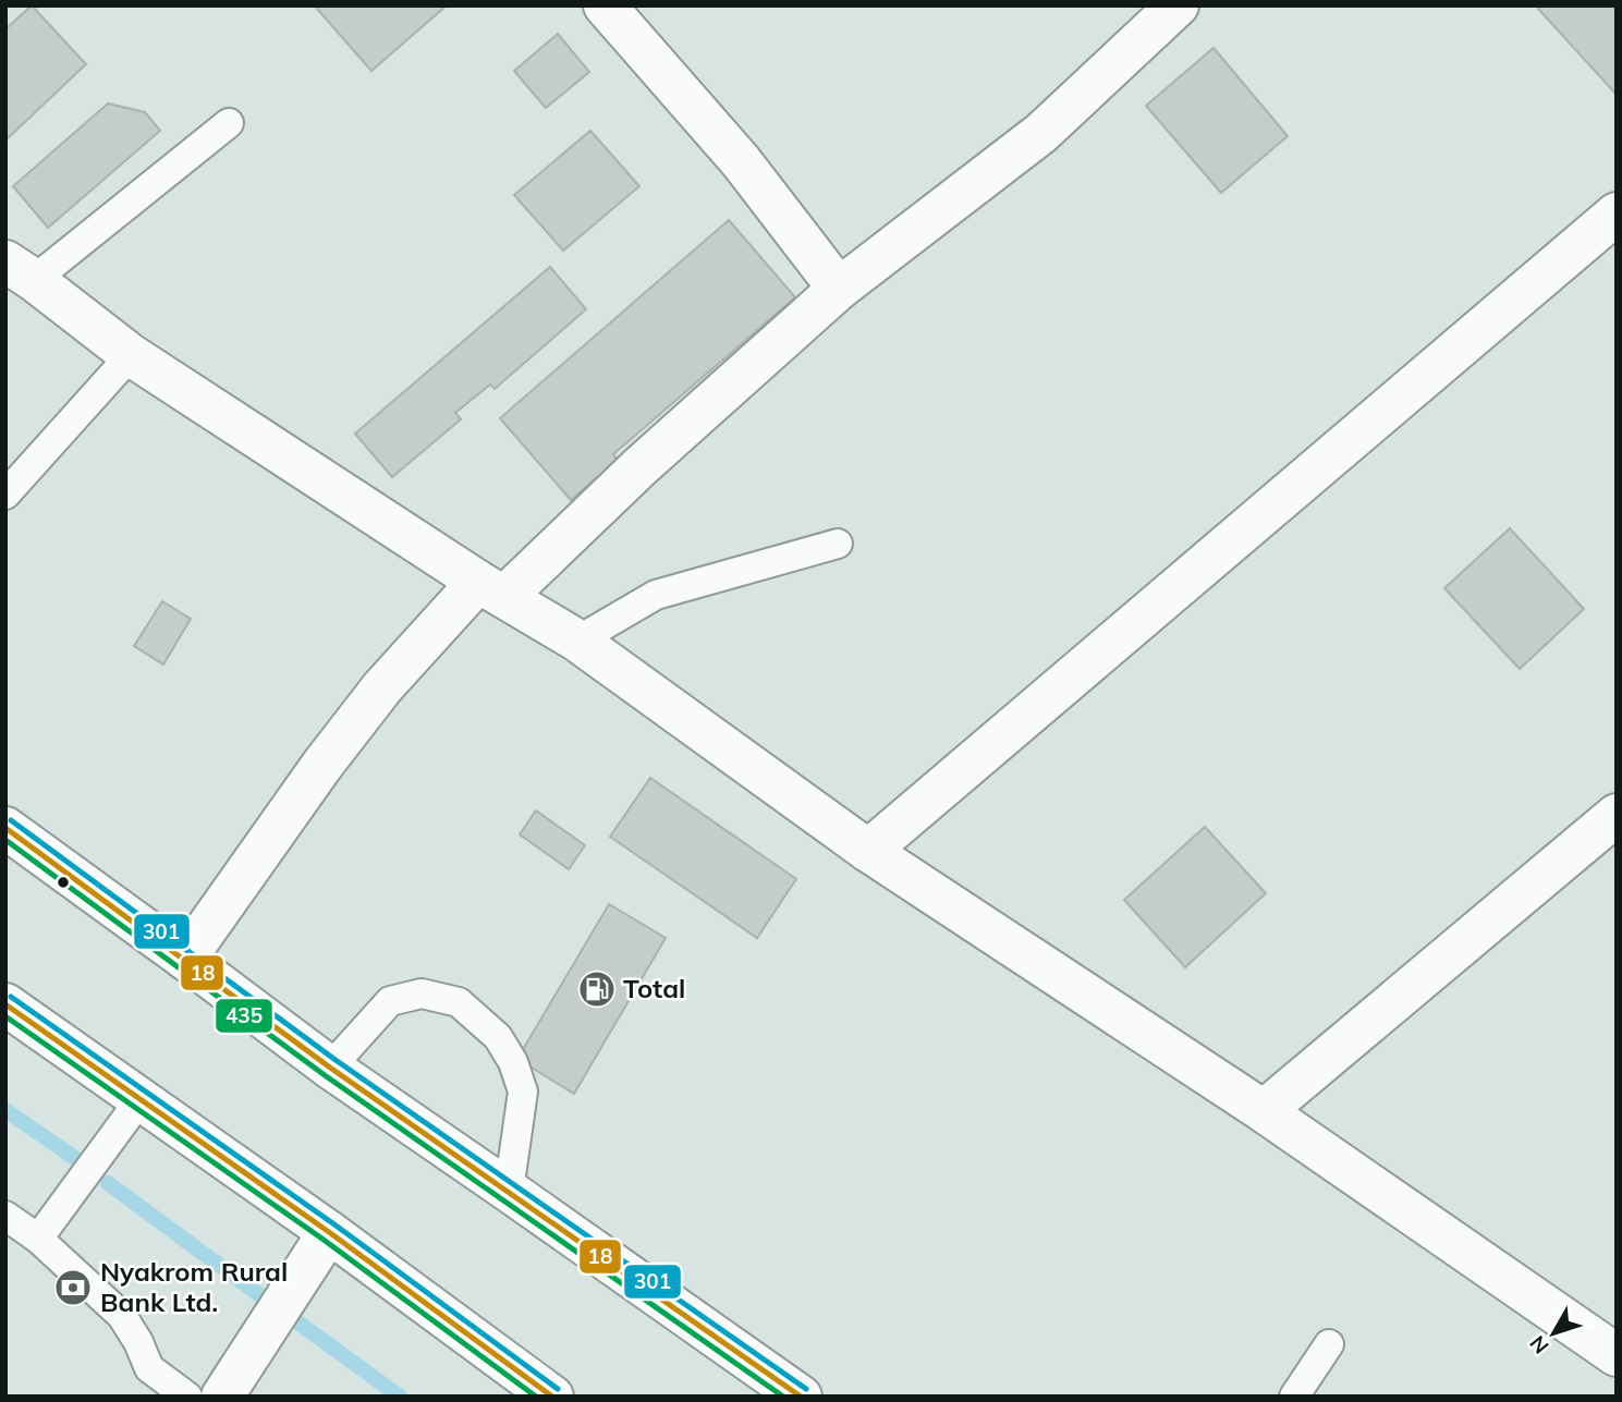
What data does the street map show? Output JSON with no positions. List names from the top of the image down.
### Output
{
  "places": {
    "fuel station": ["Total"],
    "bank": ["Nyakrom Rural Bank Ltd."]
  },
  "lines": ["transit line 301", "transit line 18", "transit line 435"],
  "north": "bottom left"
}
